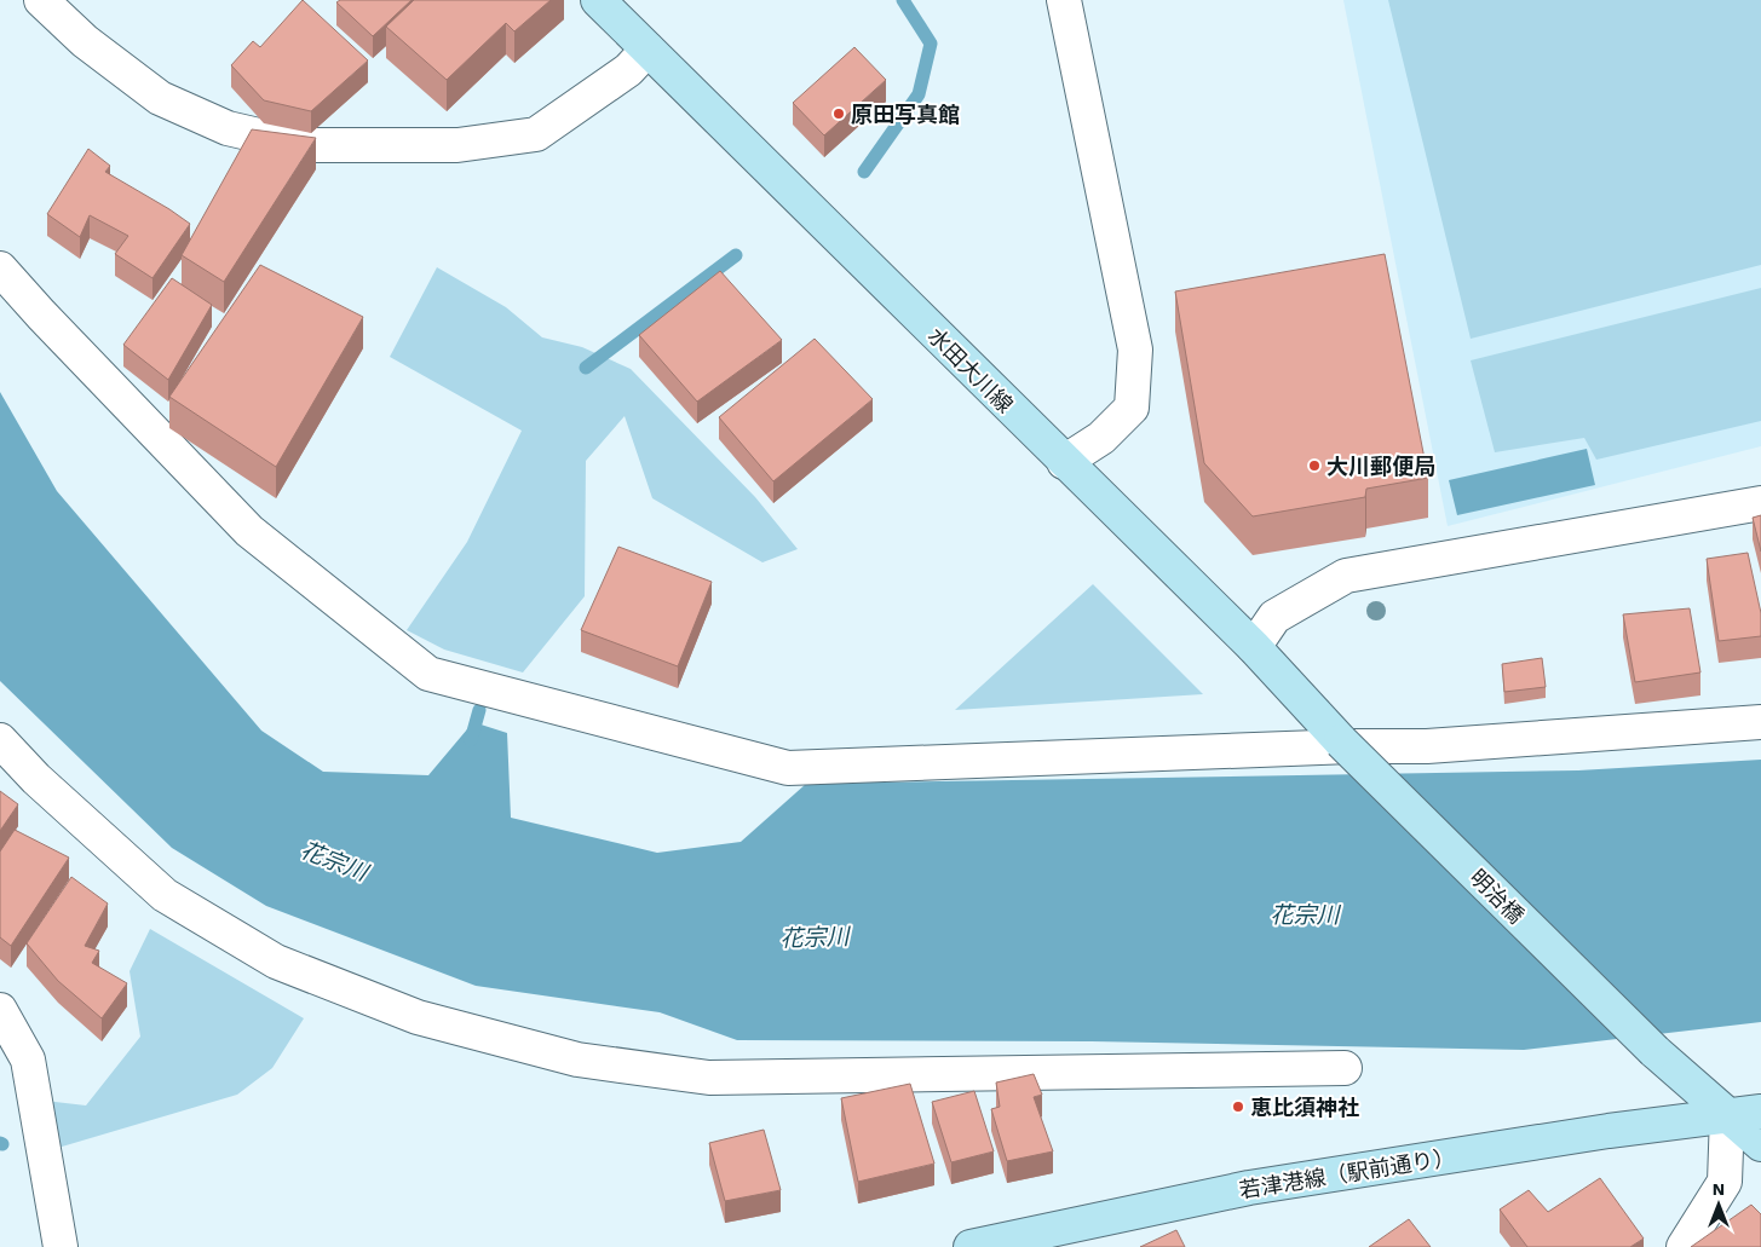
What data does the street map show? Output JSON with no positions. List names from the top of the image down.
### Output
{
  "streets": {
    "main road": ["水田大川線", "明治橋", "若津港線（駅前通り）"]
  },
  "crossings": [
    ["水田大川線", "明治橋"],
    ["明治橋", "若津港線（駅前通り）"]
  ],
  "water": ["花宗川"],
  "places": ["原田写真館", "大川郵便局", "恵比須神社"],
  "north": "top"
}
